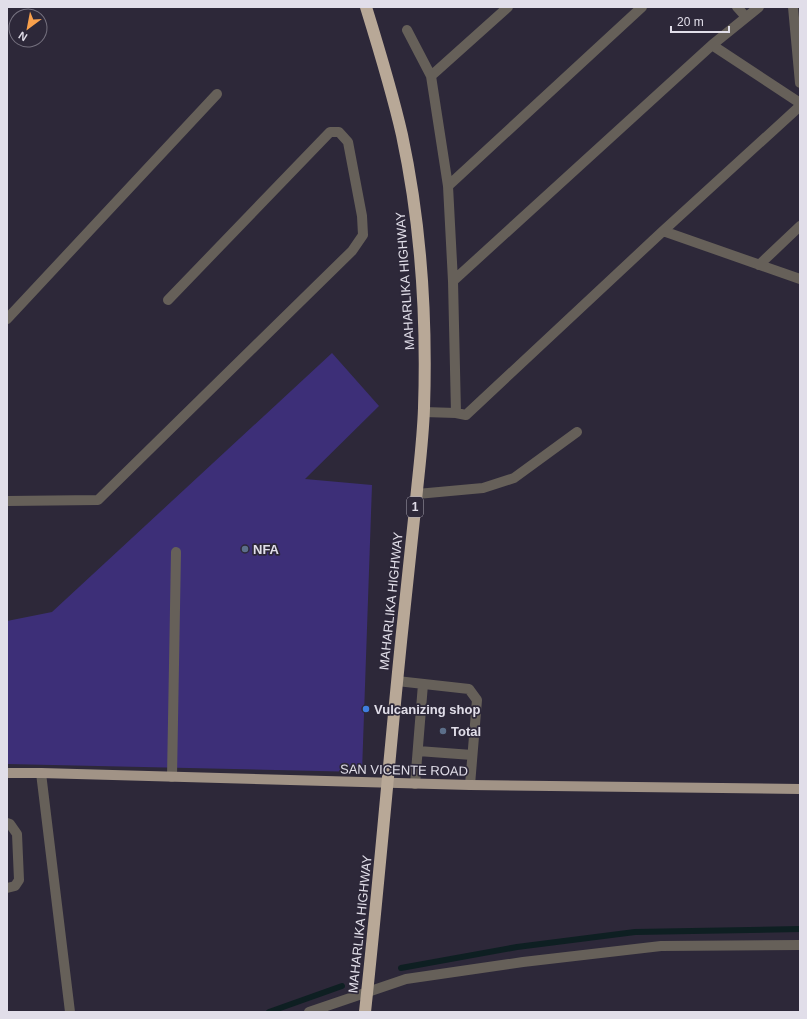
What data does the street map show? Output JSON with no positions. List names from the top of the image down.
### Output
{
  "streets": {
    "highway": ["MAHARLIKA HIGHWAY", "1"],
    "main road": ["SAN VICENTE ROAD"]
  },
  "crossings": [
    ["MAHARLIKA HIGHWAY", "SAN VICENTE ROAD"]
  ],
  "places": ["NFA", "Vulcanizing shop", "Total"],
  "scale_bar": "20 m",
  "north": "bottom left"
}
